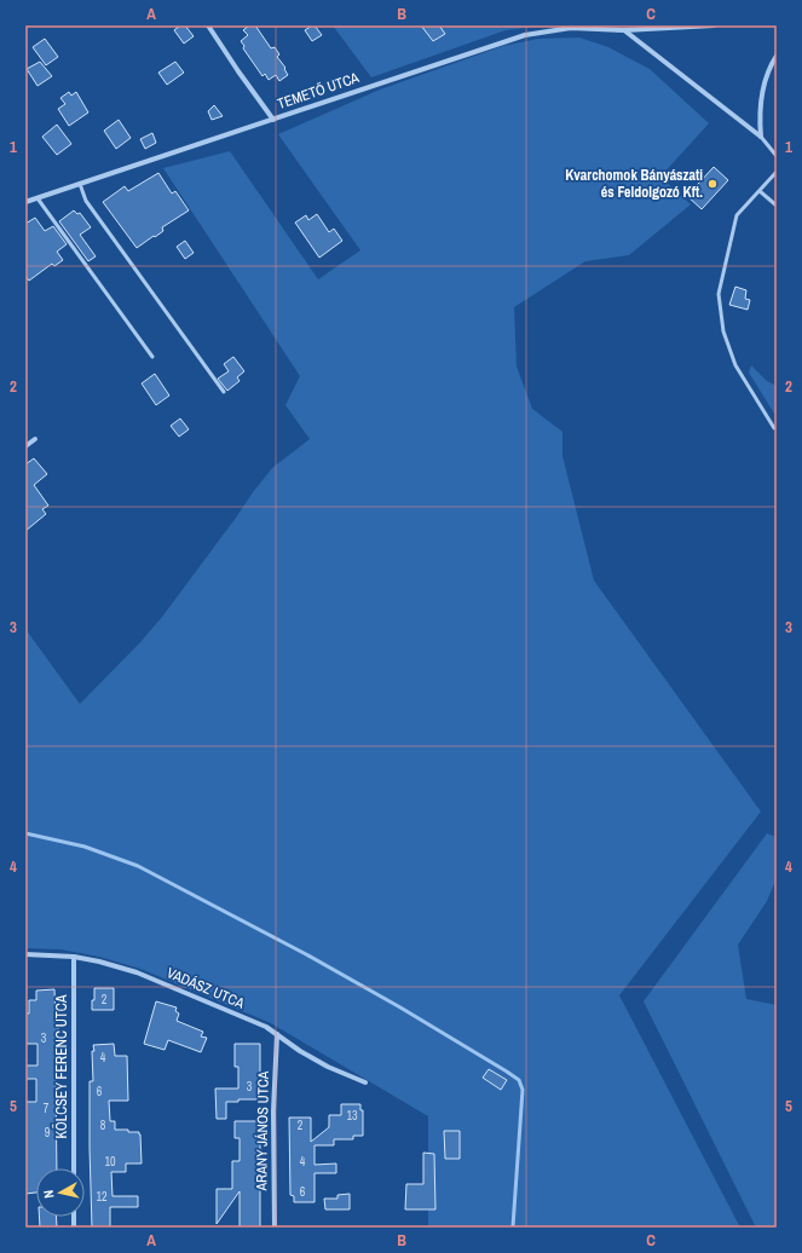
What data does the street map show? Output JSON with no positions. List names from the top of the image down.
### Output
{
  "streets": {
    "street": [
      "TEMETŐ UTCA",
      "VADÁSZ UTCA",
      "KÖLCSEY FERENC UTCA",
      "ARANY JÁNOS UTCA"
    ]
  },
  "crossings": [
    ["VADÁSZ UTCA", "KÖLCSEY FERENC UTCA"],
    ["VADÁSZ UTCA", "ARANY JÁNOS UTCA"]
  ],
  "places": ["Kvarchomok Bányászati és Feldolgozó Kft."],
  "house_numbers": [
    "2",
    "3",
    "4",
    "3",
    "6",
    "7",
    "13",
    "8",
    "2",
    "9",
    "10",
    "4",
    "6",
    "12"
  ],
  "north": "left",
  "grid": {
    "columns": ["A", "B", "C"],
    "rows": [
      "1",
      "2",
      "3",
      "4",
      "5"
    ]
  }
}
